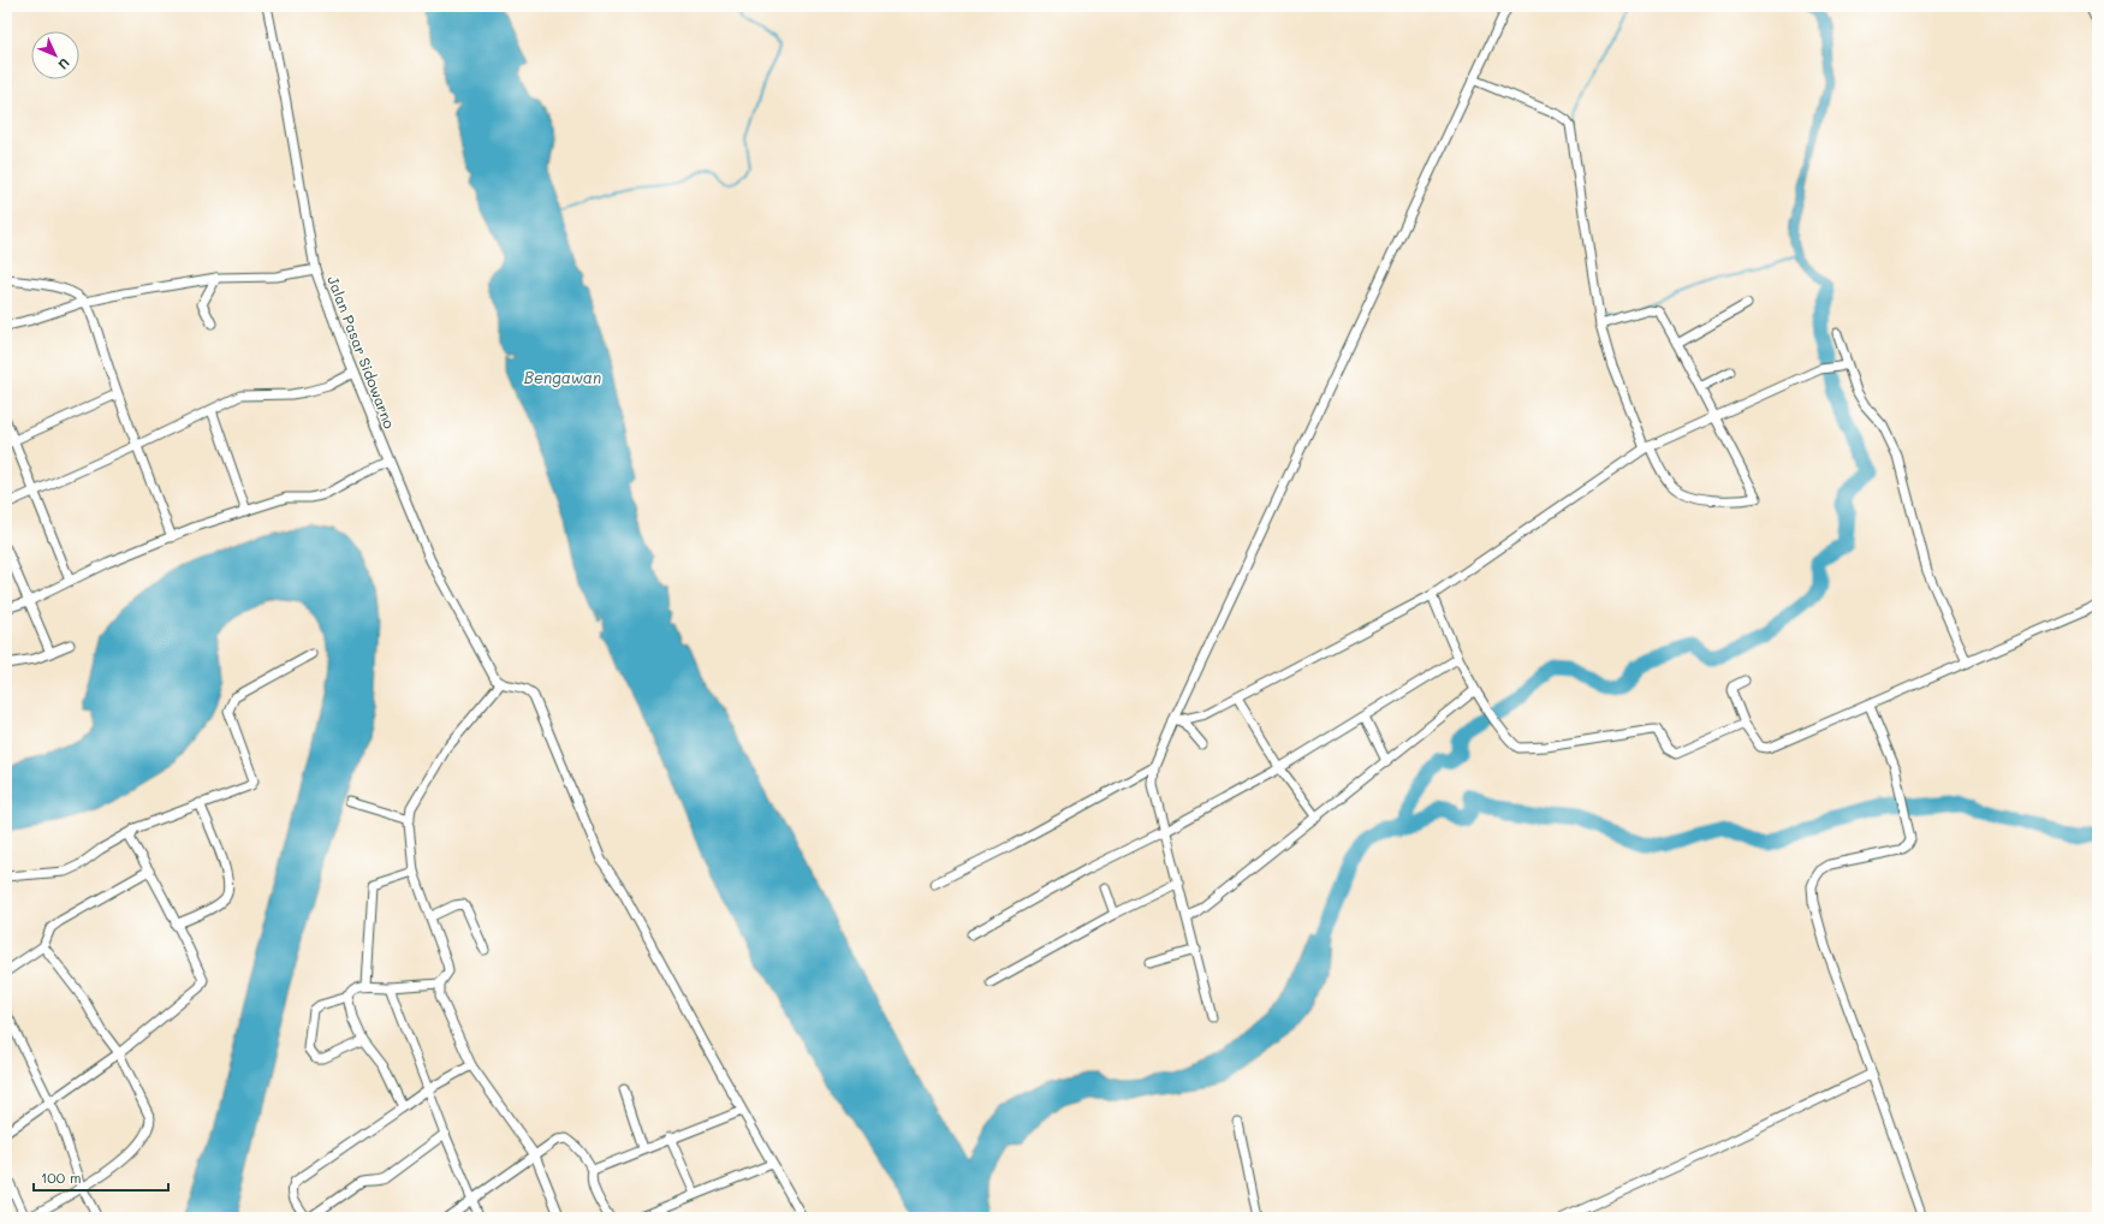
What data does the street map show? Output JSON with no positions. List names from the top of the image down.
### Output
{
  "streets": {
    "street": ["Jalan Pasar Sidowarno"]
  },
  "water": ["Bengawan"],
  "scale_bar": "100 m",
  "north": "bottom right"
}
